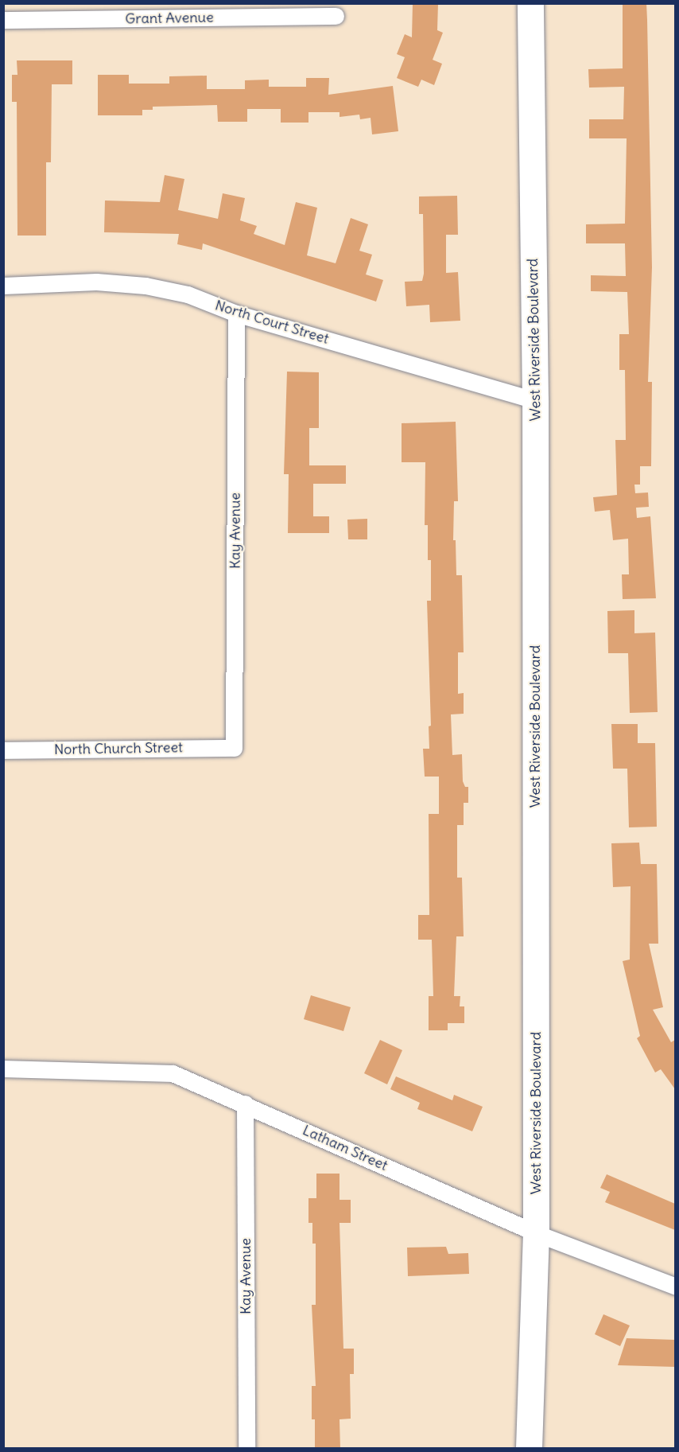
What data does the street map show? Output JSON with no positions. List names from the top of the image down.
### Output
{
  "streets": {
    "main road": ["West Riverside Boulevard"],
    "street": [
      "Grant Avenue",
      "North Court Street",
      "Kay Avenue",
      "North Church Street",
      "Latham Street"
    ]
  },
  "crossings": [
    ["North Court Street", "West Riverside Boulevard"],
    ["North Court Street", "Kay Avenue"],
    ["West Riverside Boulevard", "Latham Street"],
    ["Kay Avenue", "North Church Street"],
    ["Kay Avenue", "Latham Street"]
  ]
}
